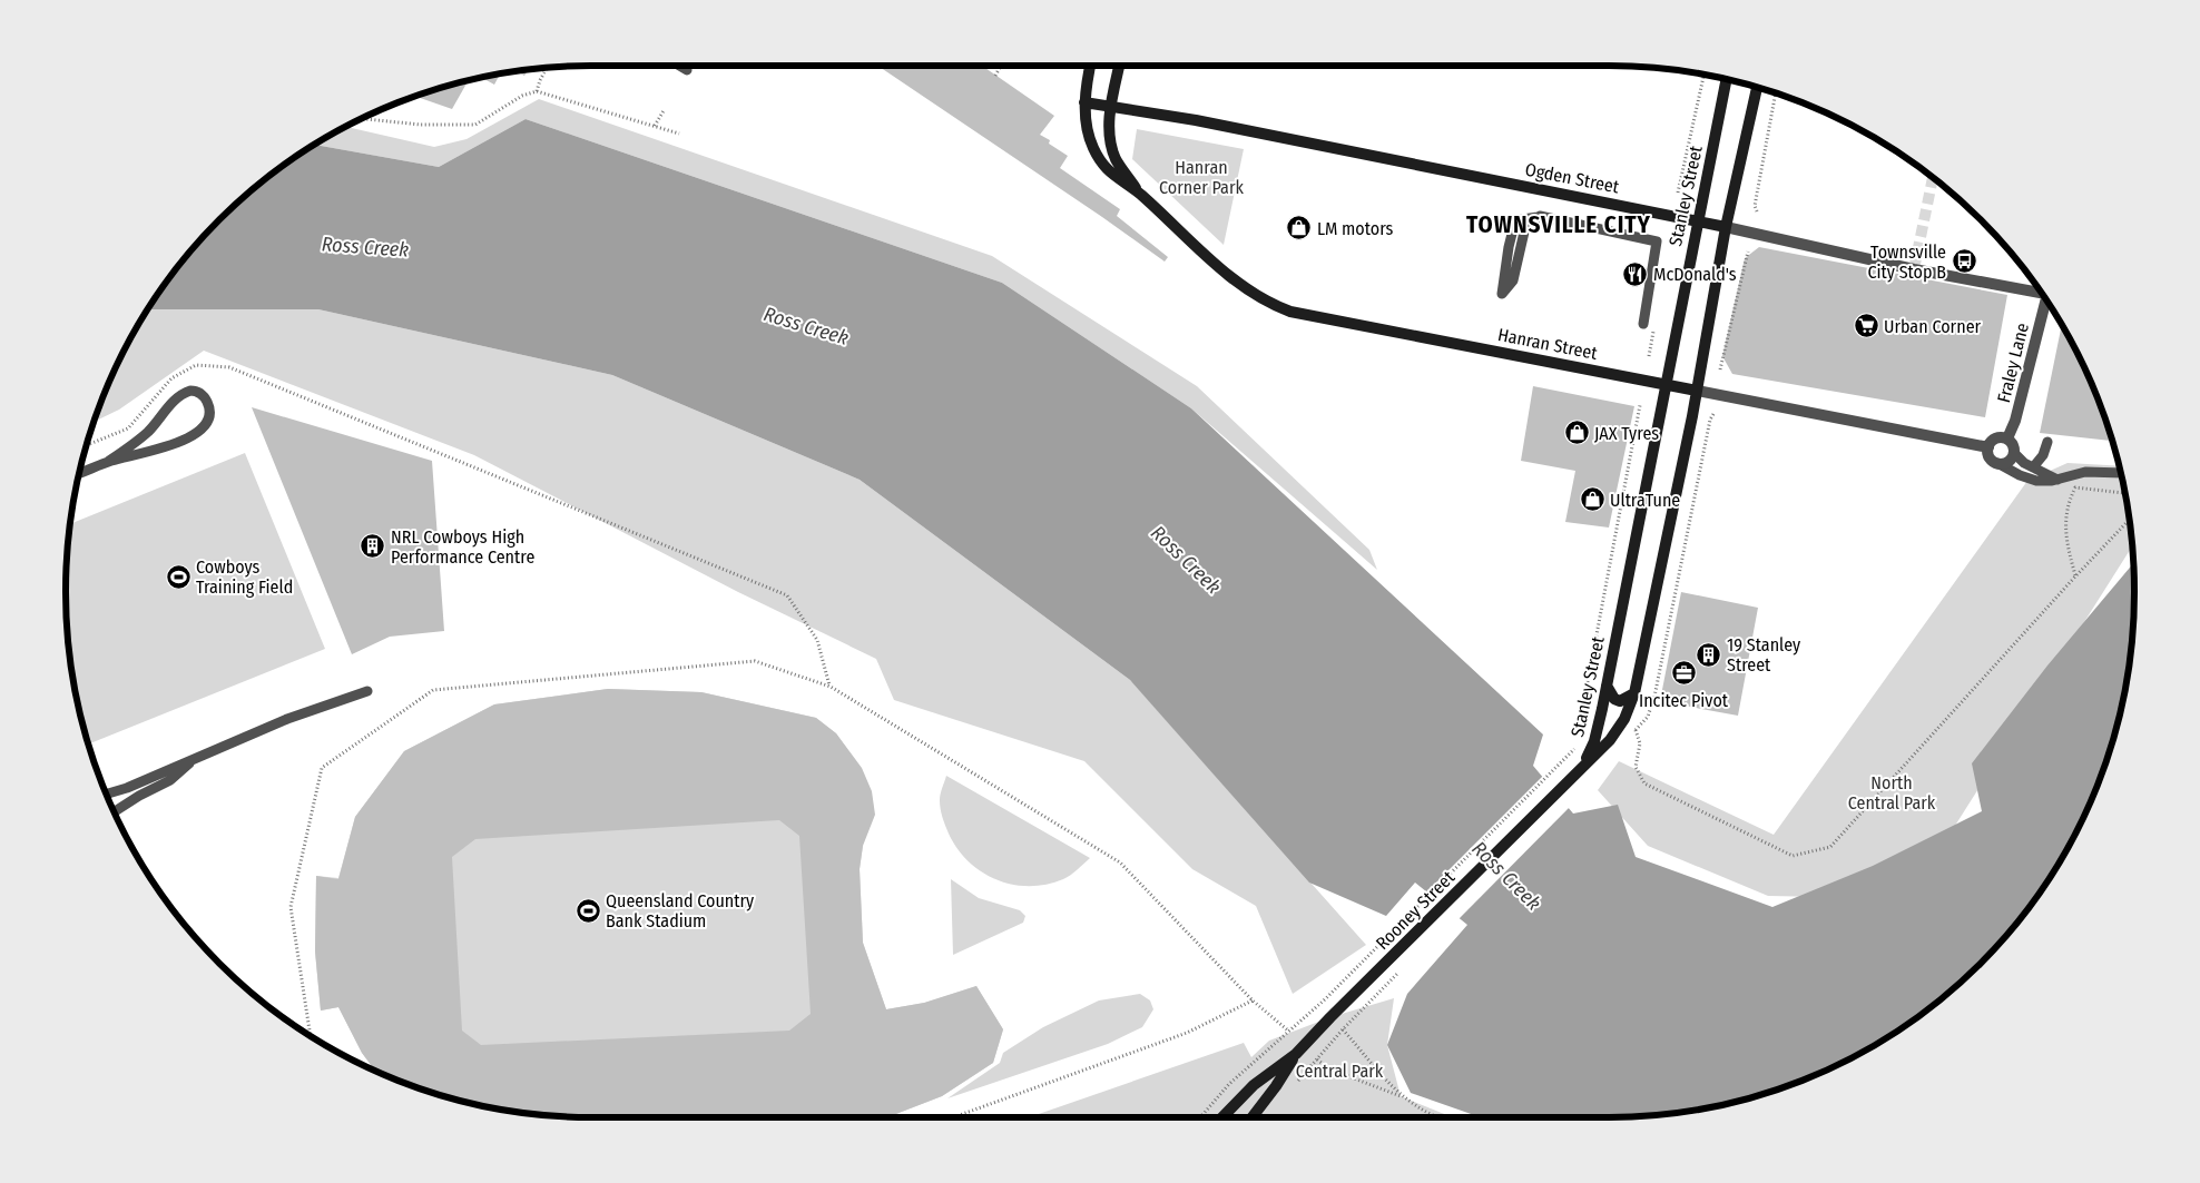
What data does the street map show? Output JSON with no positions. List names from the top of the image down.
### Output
{
  "streets": {
    "main road": [
      "Ogden Street",
      "Stanley Street",
      "Hanran Street",
      "Rooney Street"
    ],
    "street": ["Fraley Lane"]
  },
  "crossings": [
    ["Ogden Street", "Stanley Street"],
    ["Ogden Street", "Hanran Street"],
    ["Stanley Street", "Hanran Street"],
    ["Stanley Street", "Rooney Street"],
    ["Hanran Street", "Fraley Lane"]
  ],
  "districts": ["TOWNSVILLE CITY"],
  "water": ["Ross Creek"],
  "parks": ["Hanran Corner Park", "North Central Park", "Central Park"],
  "places": {
    "shop": ["LM motors", "JAX Tyres", "UltraTune"],
    "bus stop": ["Townsville City Stop B"],
    "restaurant": ["McDonald's"],
    "supermarket": ["Urban Corner"],
    "building": ["NRL Cowboys High Performance Centre", "19 Stanley Street"],
    "sports": ["Cowboys Training Field", "Queensland Country Bank Stadium"],
    "office": ["Incitec Pivot"]
  }
}
